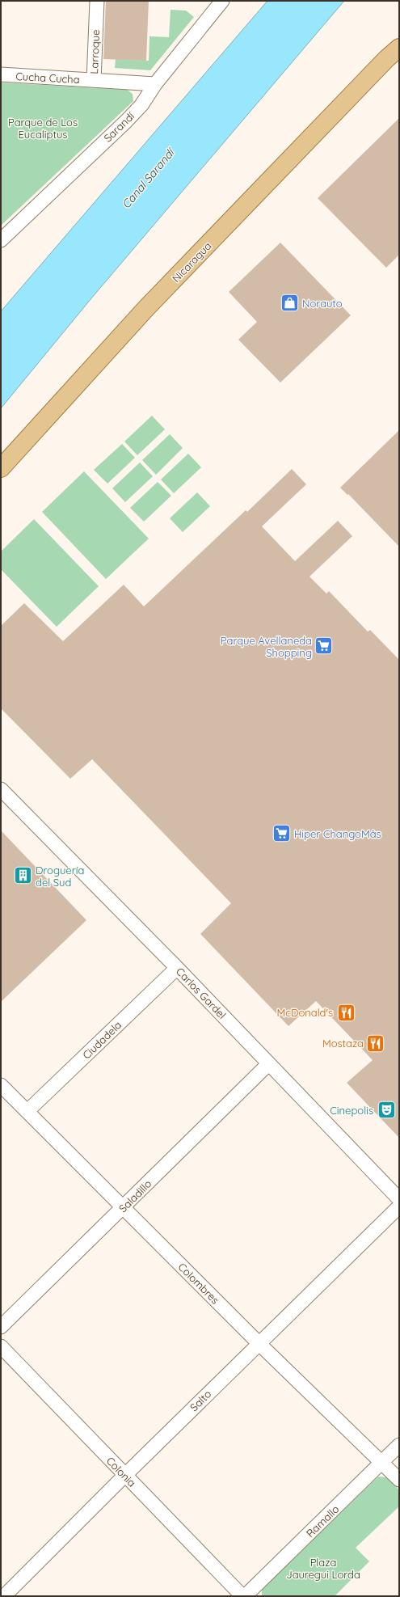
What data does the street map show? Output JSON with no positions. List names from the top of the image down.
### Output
{
  "streets": {
    "main road": ["Nicaragua"],
    "street": [
      "Larroque",
      "Cucha Cucha",
      "Sarandí",
      "Carlos Gardel",
      "Ciudadela",
      "Saladillo",
      "Colombres",
      "Salto",
      "Colonia",
      "Ramallo"
    ]
  },
  "crossings": [
    ["Larroque", "Cucha Cucha"],
    ["Larroque", "Sarandí"],
    ["Carlos Gardel", "Ciudadela"],
    ["Carlos Gardel", "Saladillo"],
    ["Ciudadela", "Colombres"],
    ["Saladillo", "Colombres"],
    ["Colombres", "Salto"],
    ["Colombres", "Ramallo"],
    ["Salto", "Colonia"]
  ],
  "water": ["Canal Sarandí"],
  "parks": ["Parque de Los Eucaliptus", "Plaza Jauregui Lorda"],
  "places": {
    "shop": ["Norauto"],
    "supermarket": ["Parque Avellaneda Shopping", "Hiper ChangoMâs"],
    "building": ["Droguería del Sud"],
    "restaurant": ["McDonald's", "Mostaza"],
    "theatre": ["Cinepolis"]
  }
}
